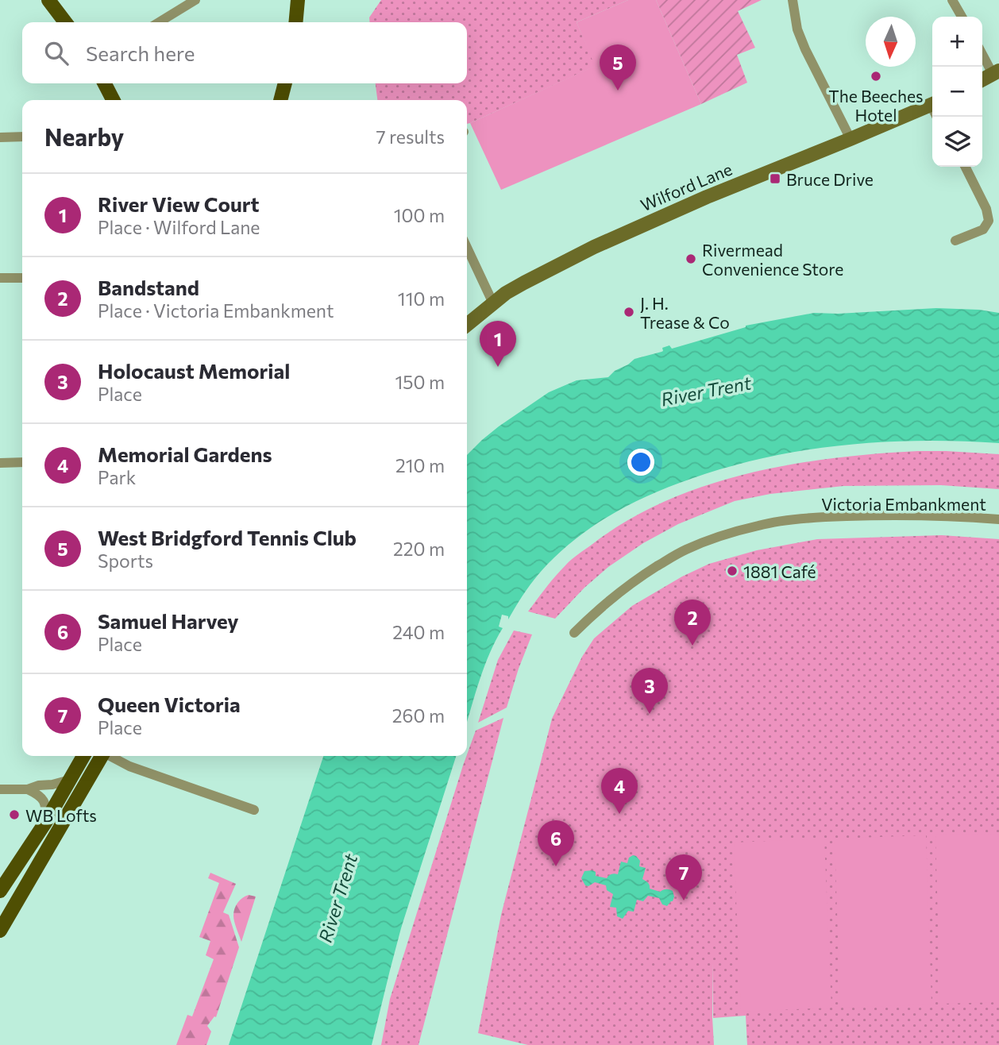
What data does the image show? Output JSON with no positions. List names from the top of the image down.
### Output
{
  "streets": {
    "main road": ["Wilford Lane"],
    "street": ["Victoria Embankment"]
  },
  "water": ["River Trent"],
  "places": {
    "other": [
      "The Beeches Hotel",
      "Rivermead Convenience Store",
      "J. H. Trease & Co",
      "1881 Café",
      "WB Lofts"
    ],
    "transit": ["Bruce Drive"]
  },
  "north": "bottom",
  "page": {
    "map_buttons": ["+", "−"],
    "search": "Search here",
    "pins": [
      "5",
      "1",
      "2",
      "3",
      "4",
      "6",
      "7"
    ],
    "heading": ["Nearby", "7 results"],
    "list": [
      {
        "mark": "1",
        "name": "River View Court",
        "note": "Place · Wilford Lane",
        "value": "100 m"
      },
      {
        "mark": "2",
        "name": "Bandstand",
        "note": "Place · Victoria Embankment",
        "value": "110 m"
      },
      {
        "mark": "3",
        "name": "Holocaust Memorial",
        "note": "Place",
        "value": "150 m"
      },
      {
        "mark": "4",
        "name": "Memorial Gardens",
        "note": "Park",
        "value": "210 m"
      },
      {
        "mark": "5",
        "name": "West Bridgford Tennis Club",
        "note": "Sports",
        "value": "220 m"
      },
      {
        "mark": "6",
        "name": "Samuel Harvey",
        "note": "Place",
        "value": "240 m"
      },
      {
        "mark": "7",
        "name": "Queen Victoria",
        "note": "Place",
        "value": "260 m"
      }
    ]
  }
}
